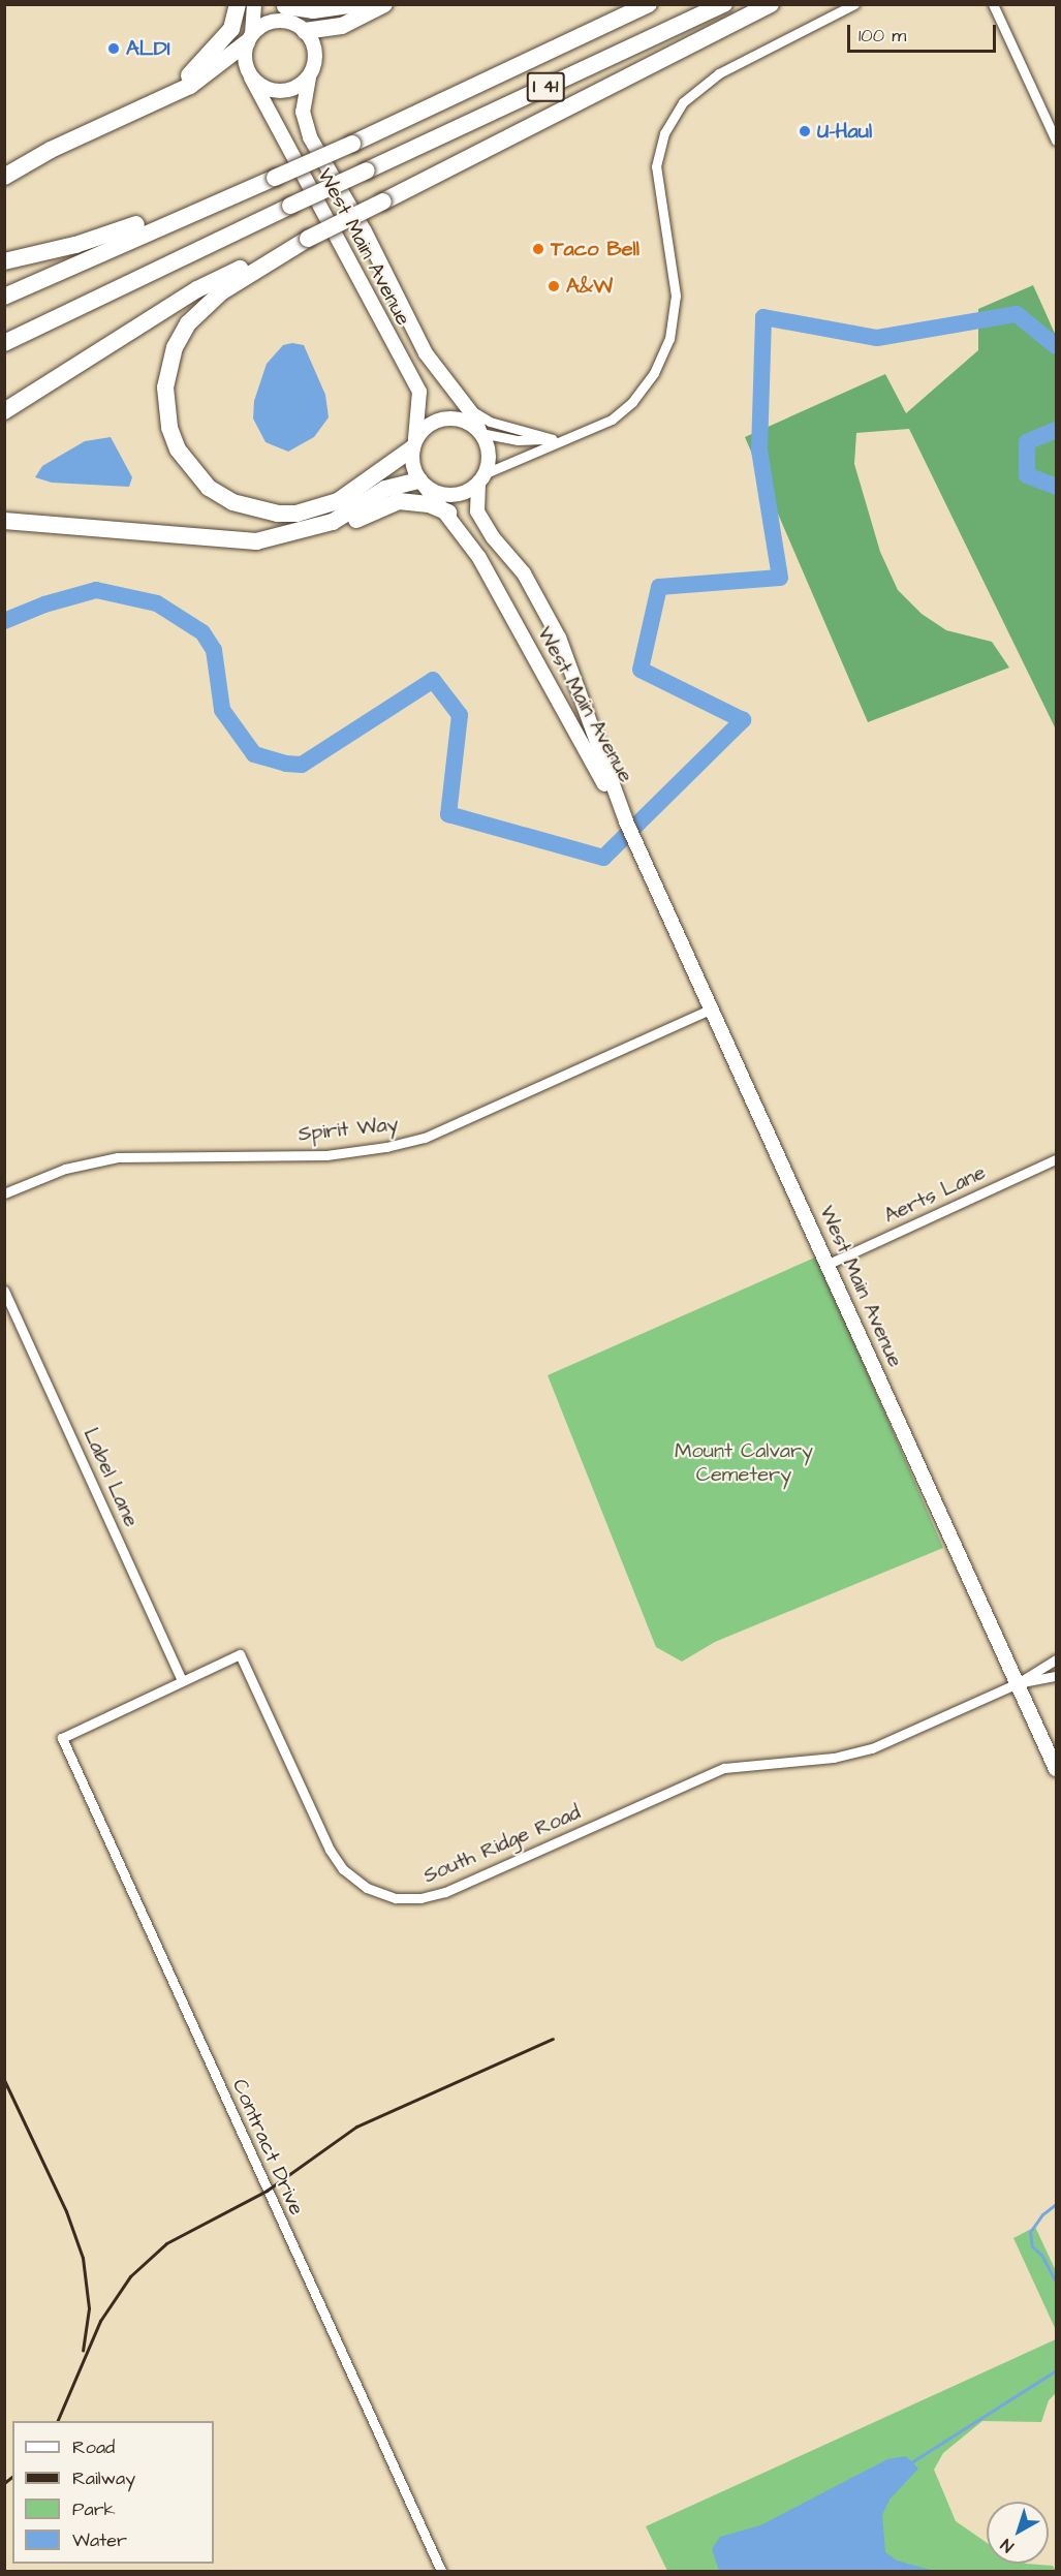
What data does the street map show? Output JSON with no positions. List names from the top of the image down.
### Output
{
  "streets": {
    "highway": ["I 41"],
    "main road": ["West Main Avenue"],
    "street": [
      "Spirit Way",
      "Aerts Lane",
      "Label Lane",
      "South Ridge Road",
      "Contract Drive"
    ]
  },
  "crossings": [
    ["West Main Avenue", "Spirit Way"],
    ["West Main Avenue", "Aerts Lane"],
    ["West Main Avenue", "South Ridge Road"],
    ["Label Lane", "South Ridge Road"],
    ["South Ridge Road", "Contract Drive"]
  ],
  "parks": ["Mount Calvary Cemetery"],
  "places": [
    "ALDI",
    "U-Haul",
    "Taco Bell",
    "A&W"
  ],
  "legend": [
    "Road",
    "Railway",
    "Park",
    "Water"
  ],
  "scale_bar": "100 m",
  "north": "bottom left"
}
